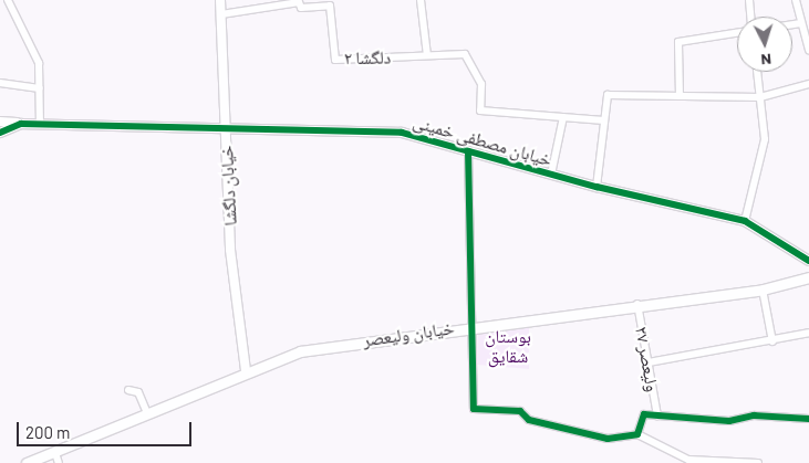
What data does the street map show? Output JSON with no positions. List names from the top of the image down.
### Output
{
  "streets": {
    "main road": ["خیابان ولیعصر"],
    "street": [
      "دلگشا ۲",
      "خیابان مصطفی خمینی",
      "خیابان دلگشا",
      "ولیعصر ۲۷"
    ]
  },
  "crossings": [
    ["دلگشا ۲", "خیابان دلگشا"],
    ["خیابان مصطفی خمینی", "خیابان دلگشا"],
    ["خیابان دلگشا", "خیابان ولیعصر"],
    ["خیابان ولیعصر", "ولیعصر ۲۷"]
  ],
  "parks": ["بوستان شقایق"],
  "scale_bar": "200 m",
  "north": "bottom"
}
